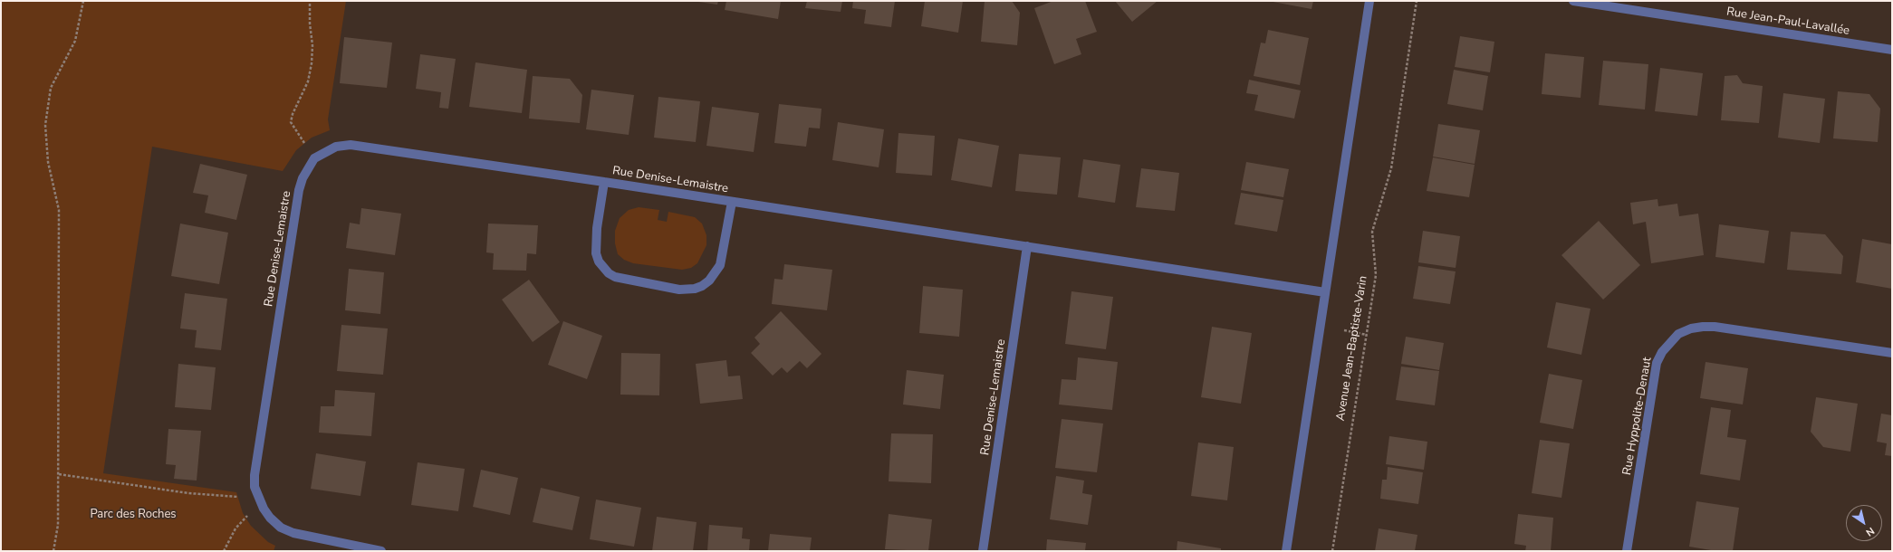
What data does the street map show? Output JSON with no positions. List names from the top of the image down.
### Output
{
  "streets": {
    "street": ["Rue Jean-Paul-Lavallée", "Rue Denise-Lemaistre", "Rue Hyppolite-Denaut"],
    "path": ["Avenue Jean-Baptiste-Varin"]
  },
  "parks": ["Parc des Roches"],
  "north": "bottom right"
}
